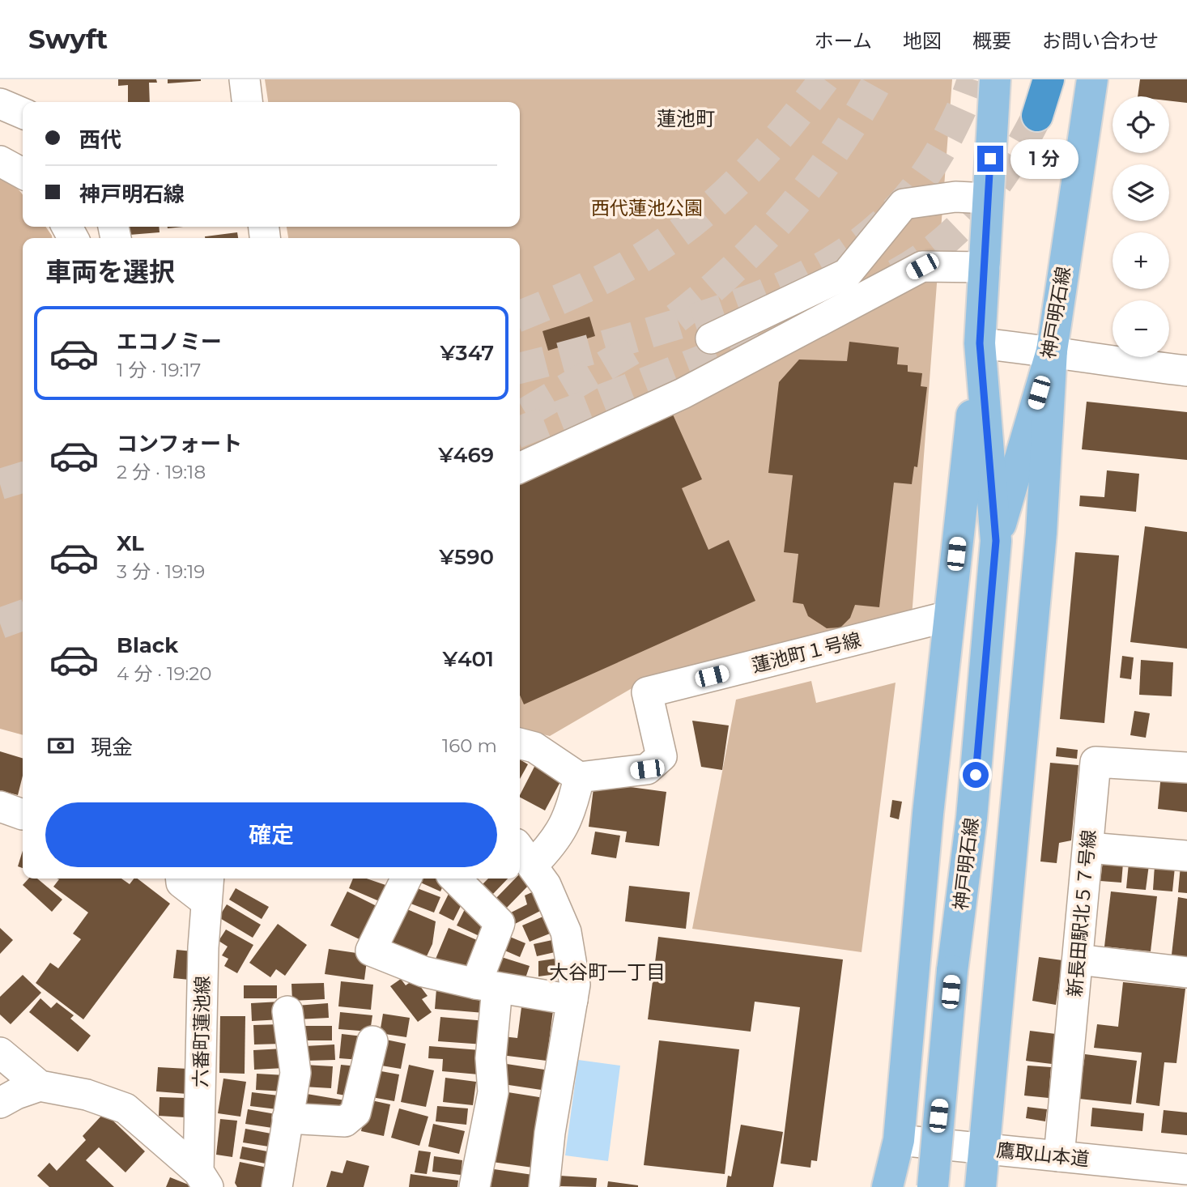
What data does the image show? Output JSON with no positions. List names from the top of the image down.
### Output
{
  "streets": {
    "main road": ["神戸明石線"],
    "street": [
      "蓮池町１号線",
      "新長田駅北５７号線",
      "六番町蓮池線",
      "鷹取山本道"
    ]
  },
  "crossings": [
    ["新長田駅北５７号線", "鷹取山本道"]
  ],
  "districts": ["蓮池町", "大谷町一丁目"],
  "parks": ["西代蓮池公園"],
  "page": {
    "header": "Swyft",
    "nav": [
      "ホーム",
      "地図",
      "概要",
      "お問い合わせ"
    ],
    "map_buttons": ["+", "−"],
    "banner": ["西代", "神戸明石線"],
    "bubble": "1 分",
    "heading": "車両を選択",
    "list": [
      {
        "name": "エコノミー",
        "note": "1 分 · 19:17",
        "value": "¥347"
      },
      {
        "name": "コンフォート",
        "note": "2 分 · 19:18",
        "value": "¥469"
      },
      {
        "name": "XL",
        "note": "3 分 · 19:19",
        "value": "¥590"
      },
      {
        "name": "Black",
        "note": "4 分 · 19:20",
        "value": "¥401"
      }
    ],
    "pay": ["現金", "160 m"],
    "buttons": "確定"
  }
}
